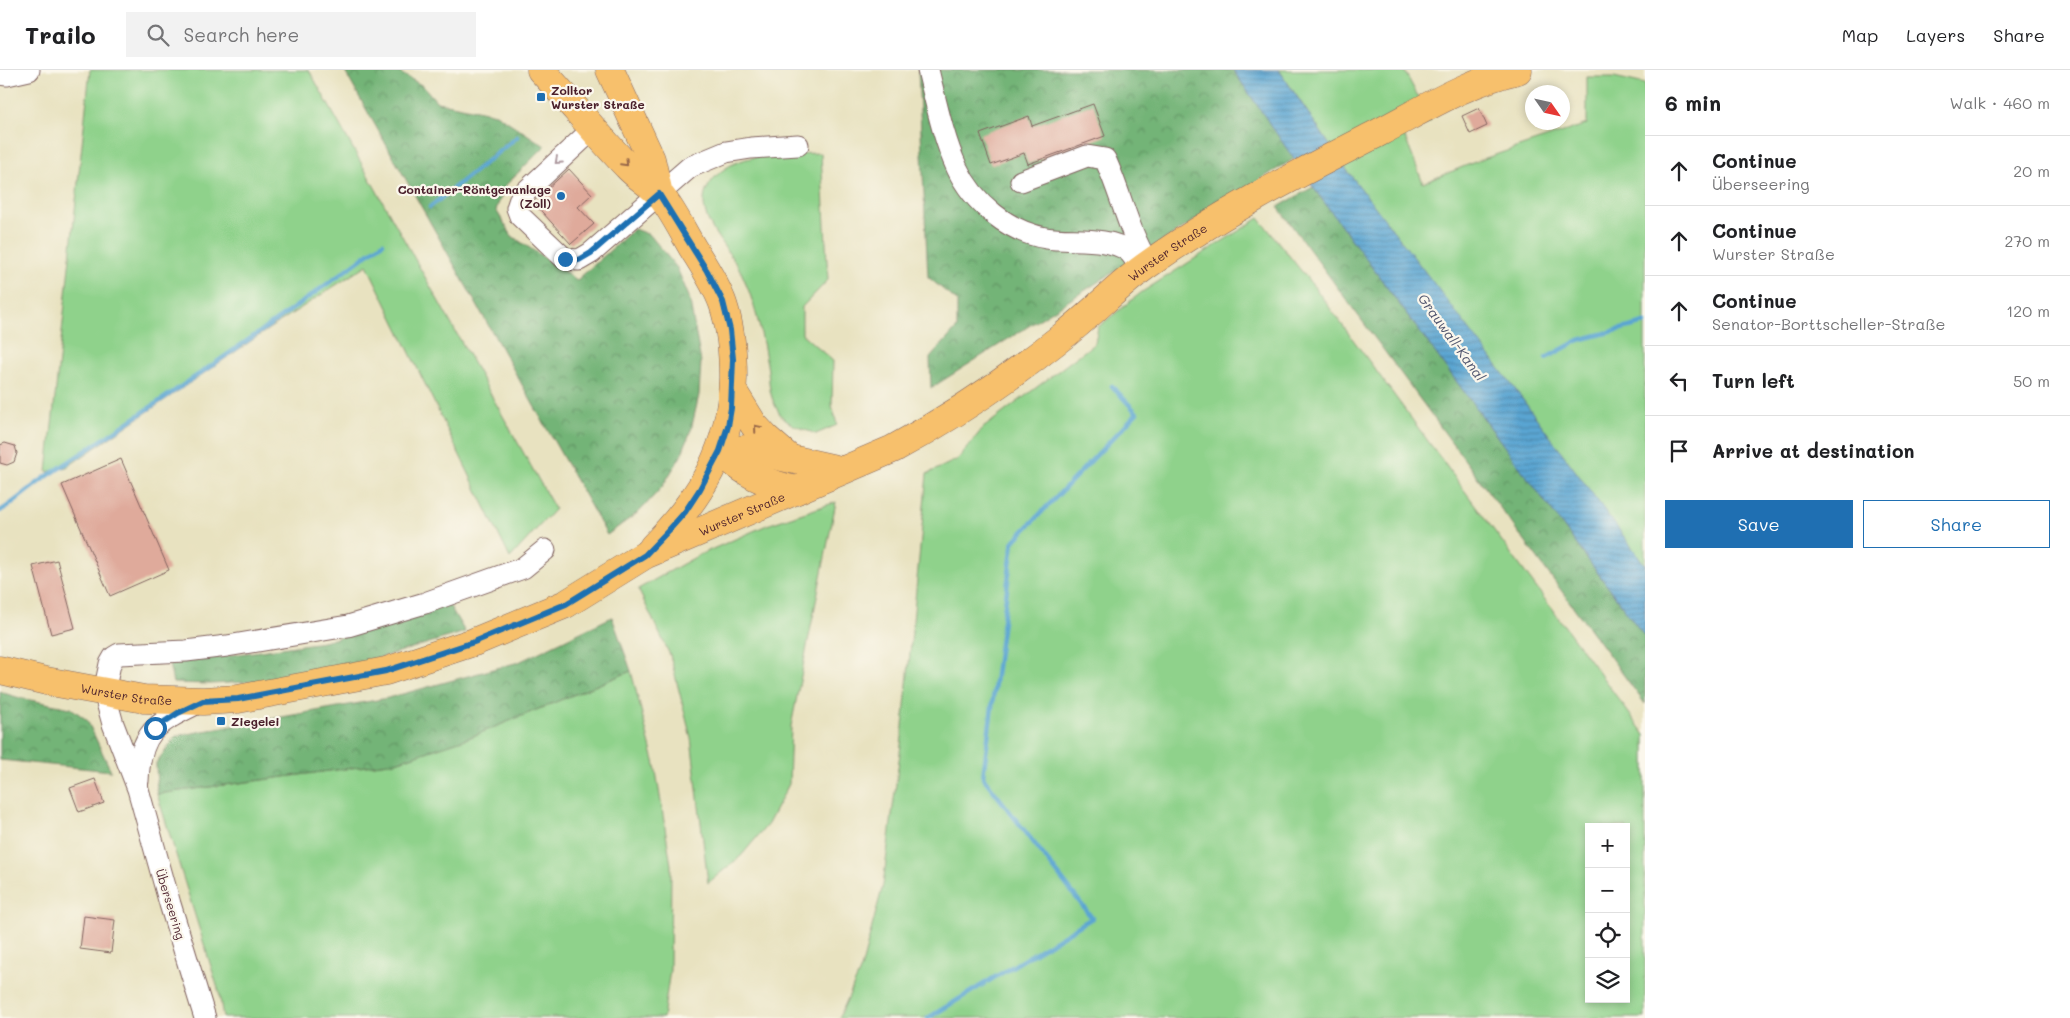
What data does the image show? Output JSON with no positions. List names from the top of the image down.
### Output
{
  "streets": {
    "main road": ["Wurster Straße"],
    "street": ["Überseering"]
  },
  "crossings": [
    ["Wurster Straße", "Überseering"]
  ],
  "water": ["Grauwall-Kanal"],
  "places": {
    "transit": ["Zolltor Wurster Straße", "Ziegelei"],
    "other": ["Container-Röntgenanlage (Zoll)"]
  },
  "north": "bottom right",
  "page": {
    "header": "Trailo",
    "search": "Search here",
    "nav": ["Map", "Layers", "Share"],
    "heading": ["6 min", "Walk · 460 m"],
    "list": [
      ["Continue", "Überseering", "20 m"],
      ["Continue", "Wurster Straße", "270 m"],
      ["Continue", "Senator-Borttscheller-Straße", "120 m"],
      ["Turn left", "50 m"],
      "Arrive at destination"
    ],
    "buttons": ["Save", "Share"],
    "map_buttons": ["+", "−"]
  }
}
